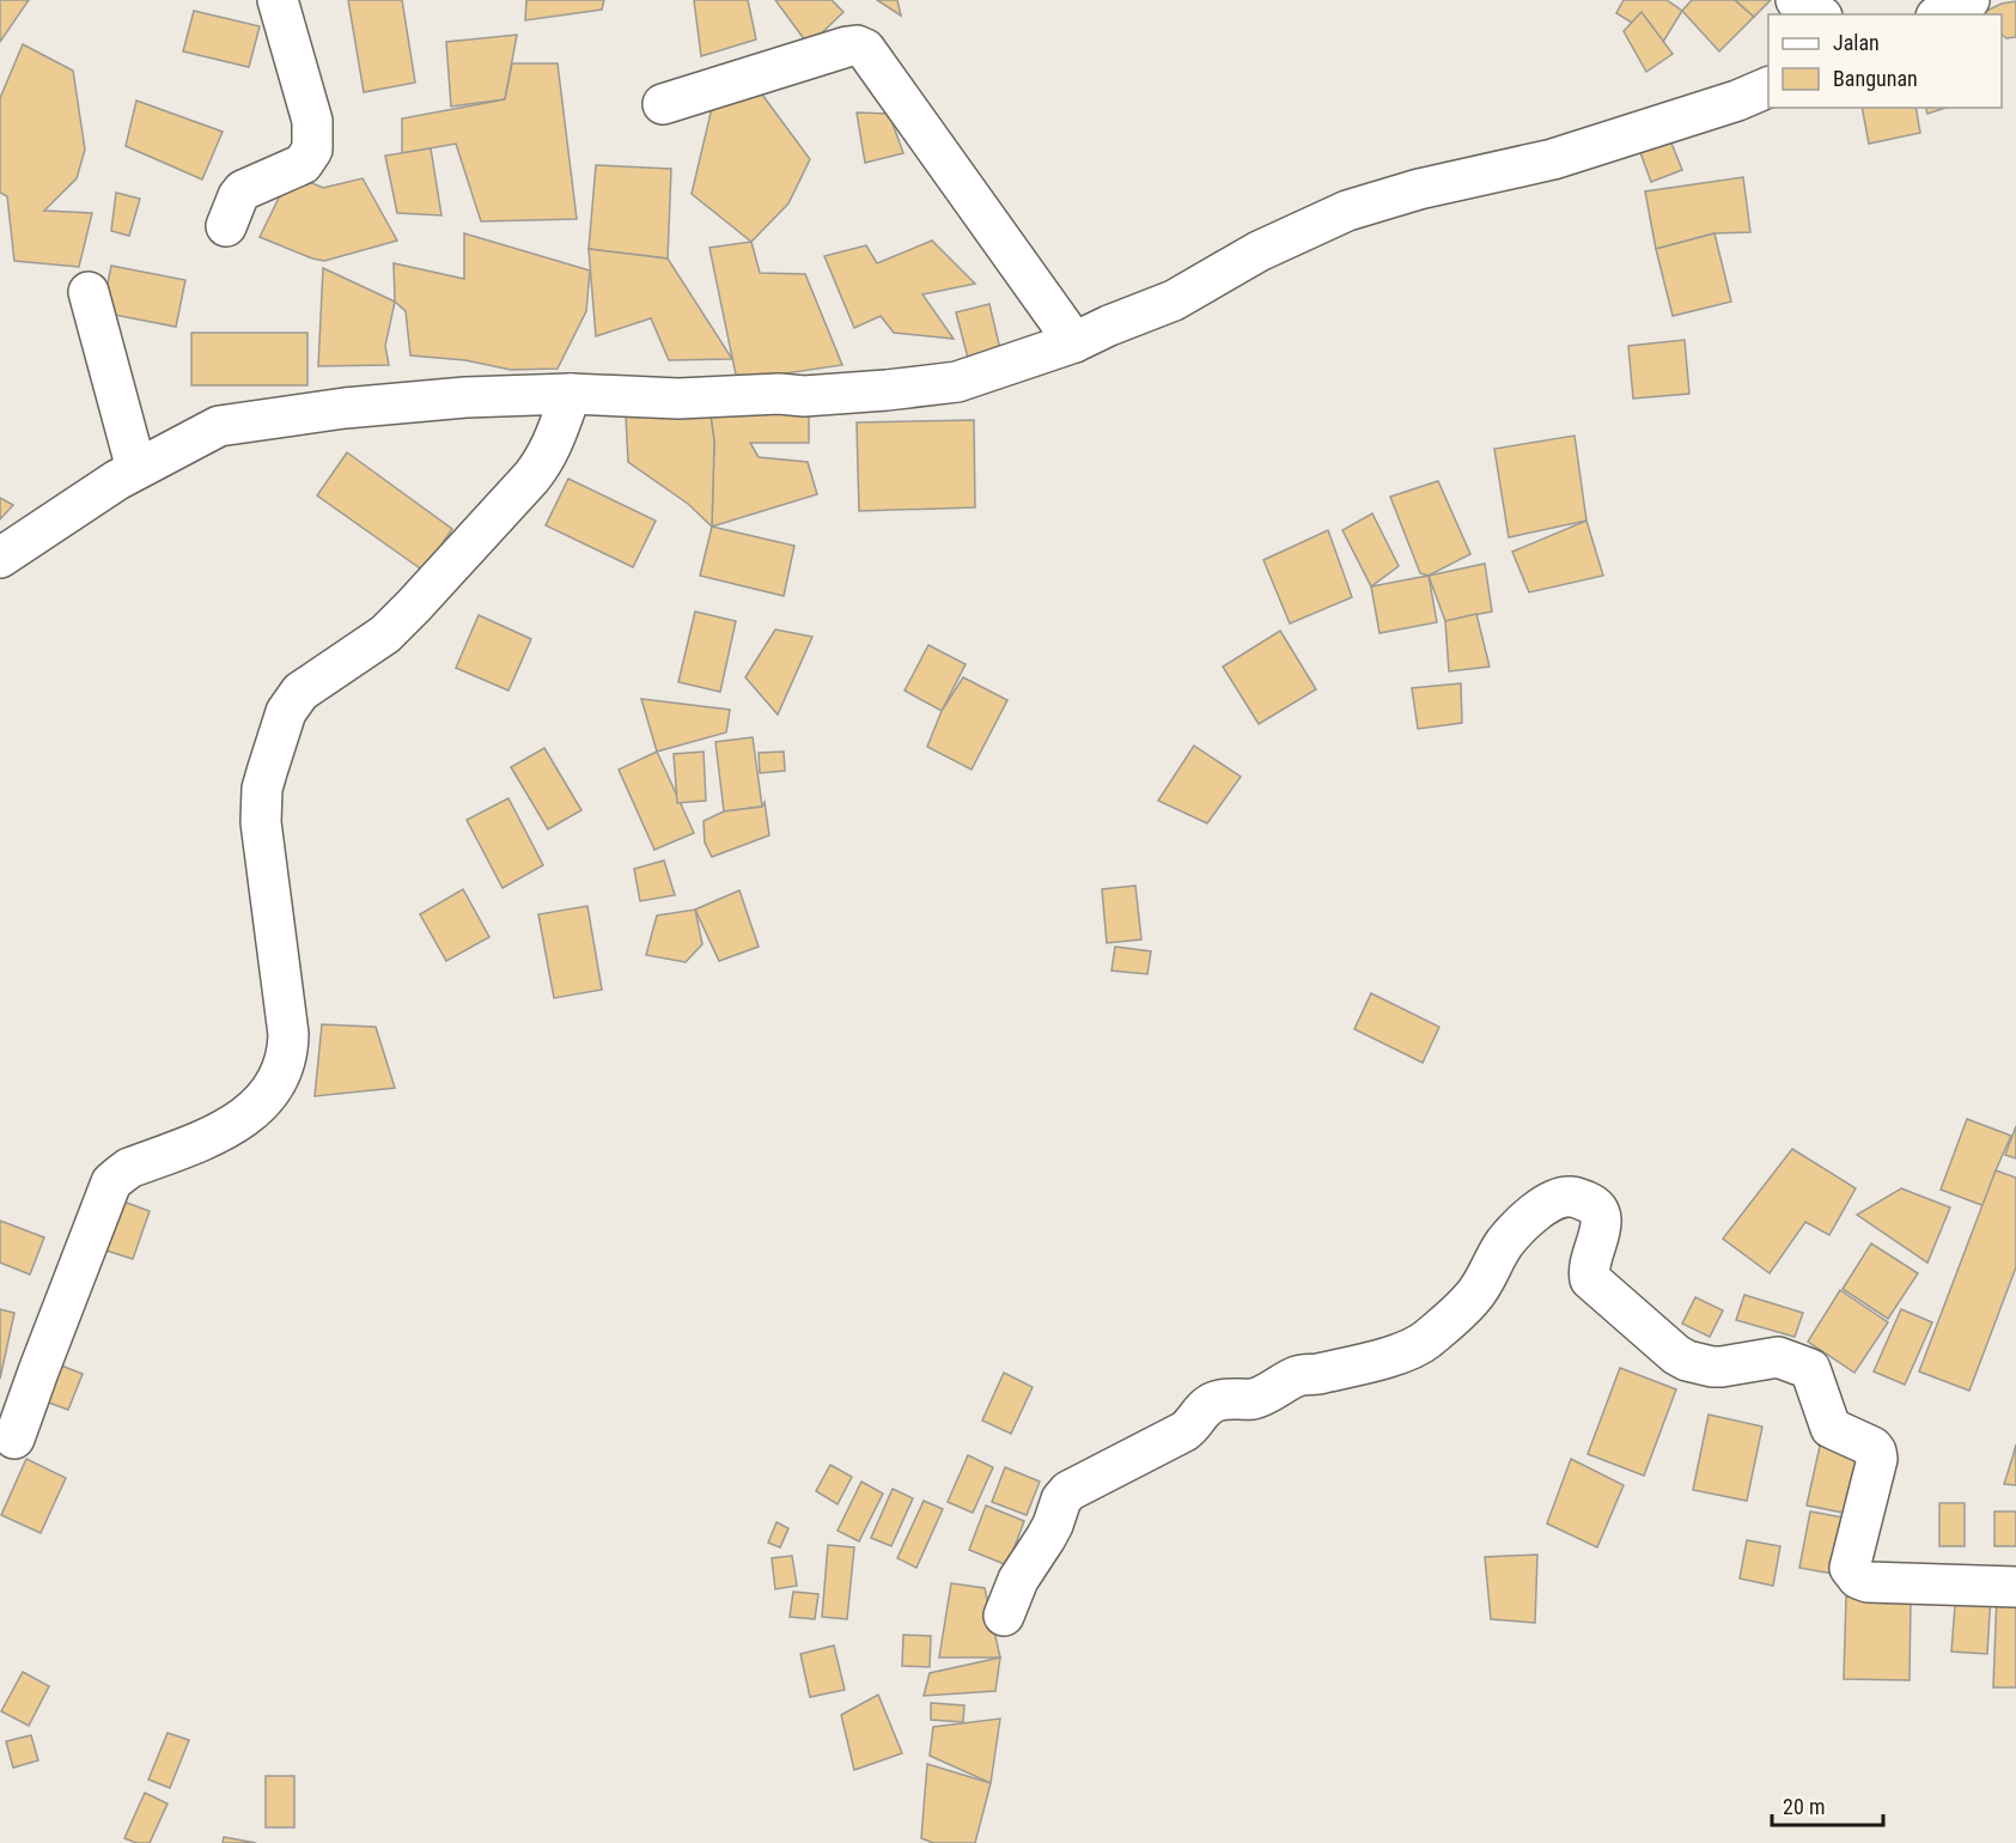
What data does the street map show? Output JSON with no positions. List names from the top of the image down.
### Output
{
  "legend": ["Jalan", "Bangunan"],
  "scale_bar": "20 m"
}
